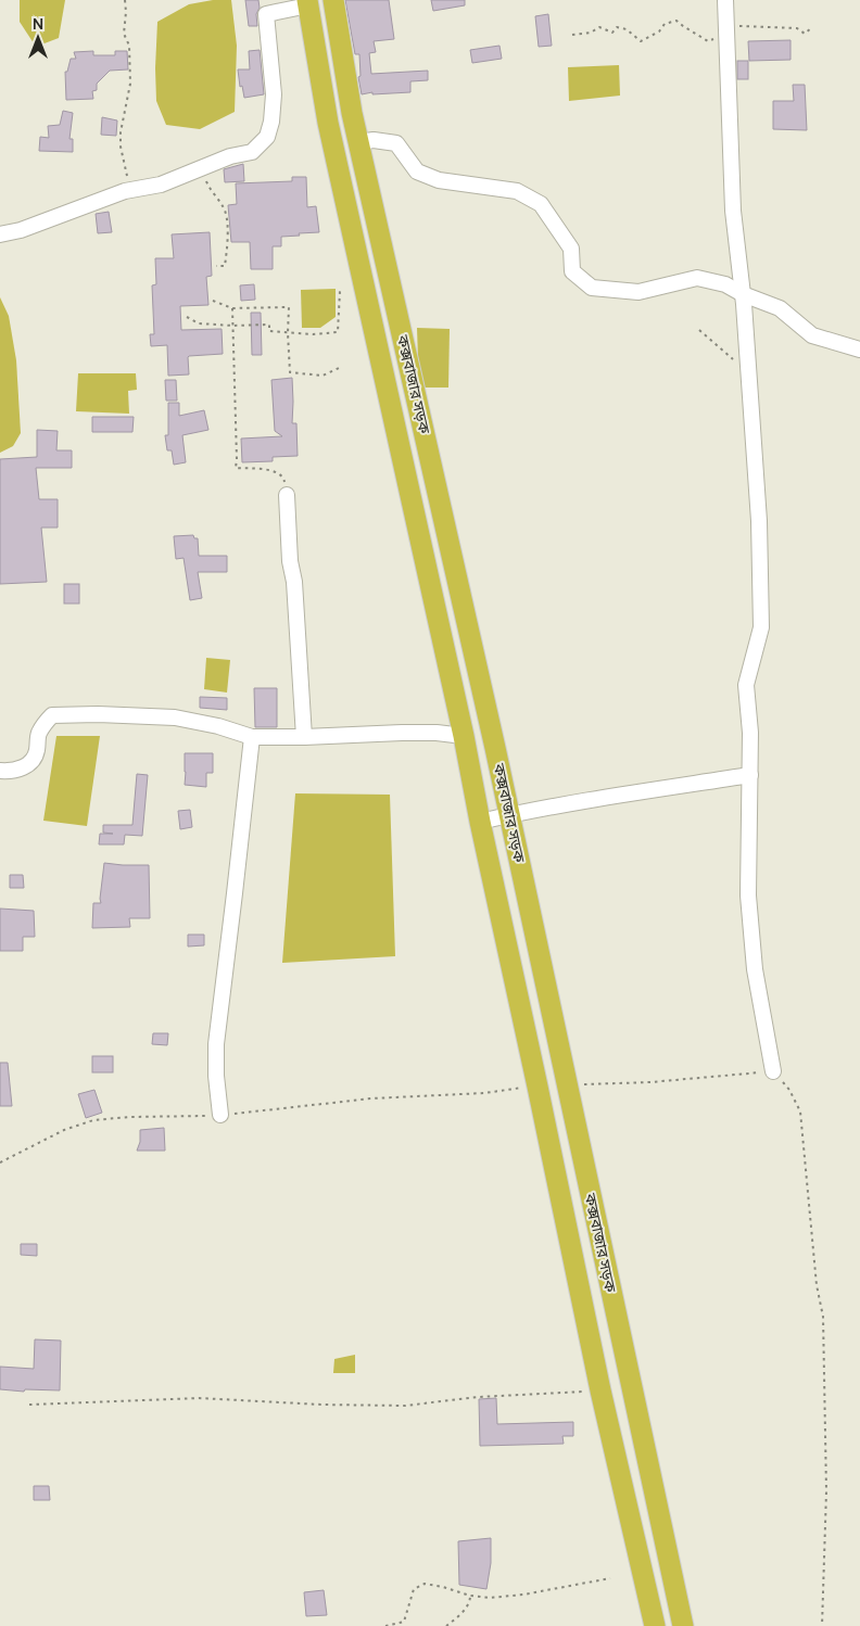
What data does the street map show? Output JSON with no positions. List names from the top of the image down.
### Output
{
  "streets": {
    "highway": ["কক্সবাজার সড়ক"]
  },
  "north": "top"
}
